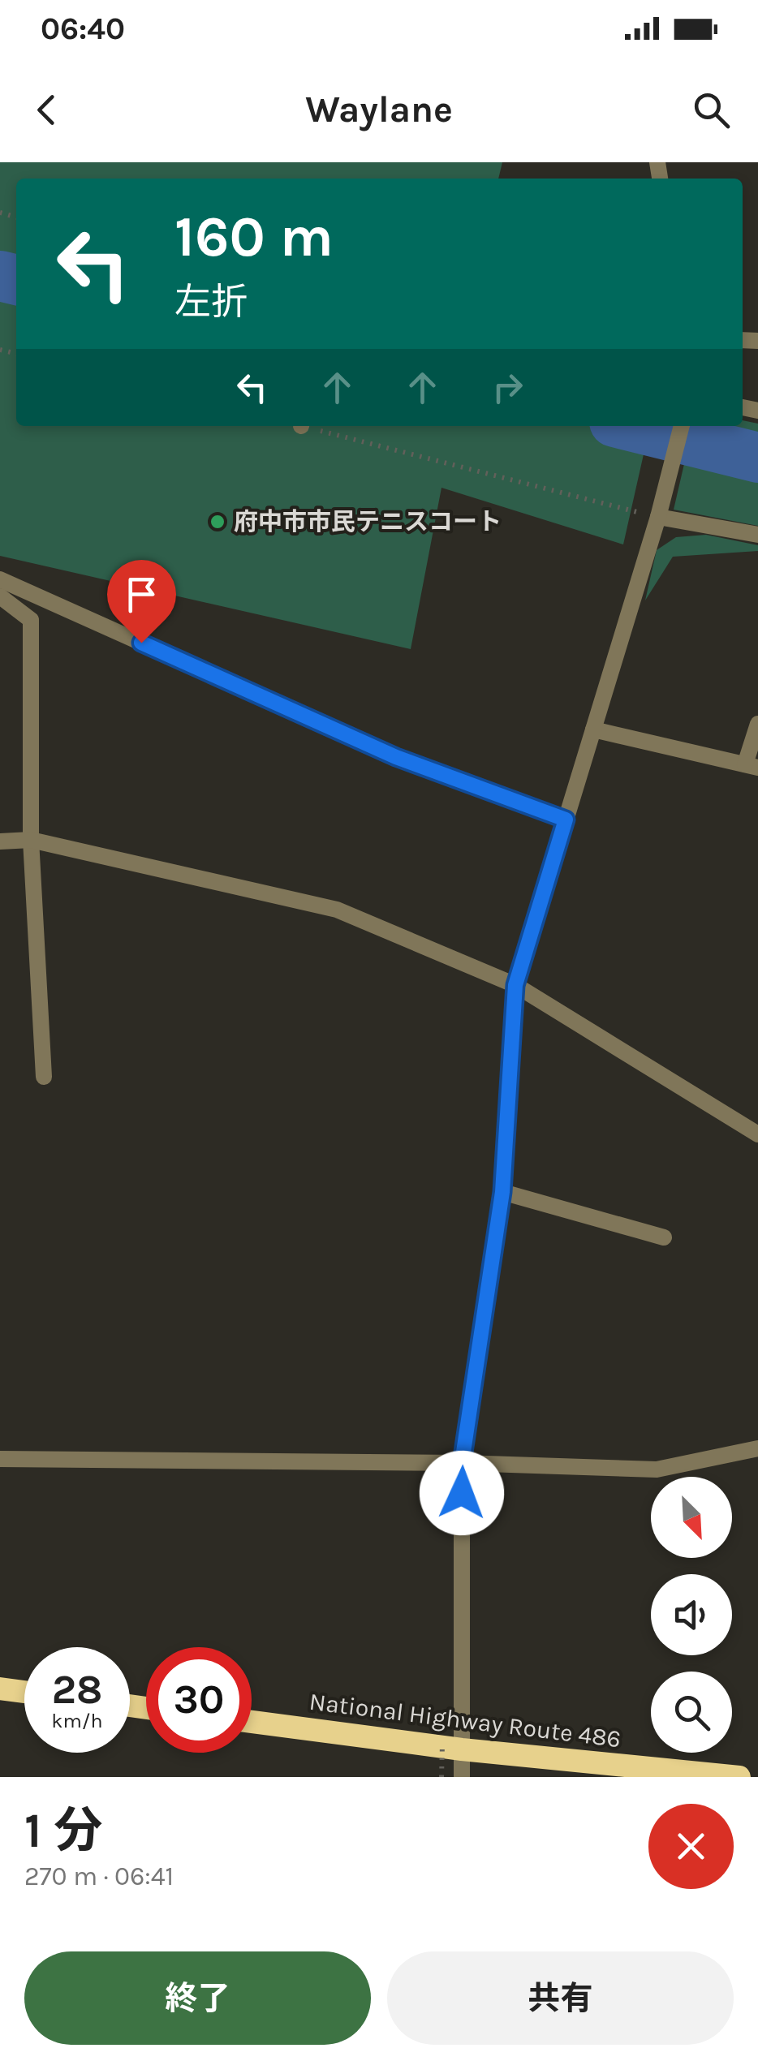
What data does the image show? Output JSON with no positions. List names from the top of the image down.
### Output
{
  "streets": {
    "highway": ["National Highway Route 486"]
  },
  "places": ["府中市市民テニスコート"],
  "north": "bottom right",
  "page": {
    "status": "06:40",
    "header": "Waylane",
    "turn": ["160 m", "左折"],
    "speed": "28 km/h",
    "limit": "30",
    "heading": ["1 分", "270 m · 06:41"],
    "buttons": ["終了", "共有"]
  }
}
